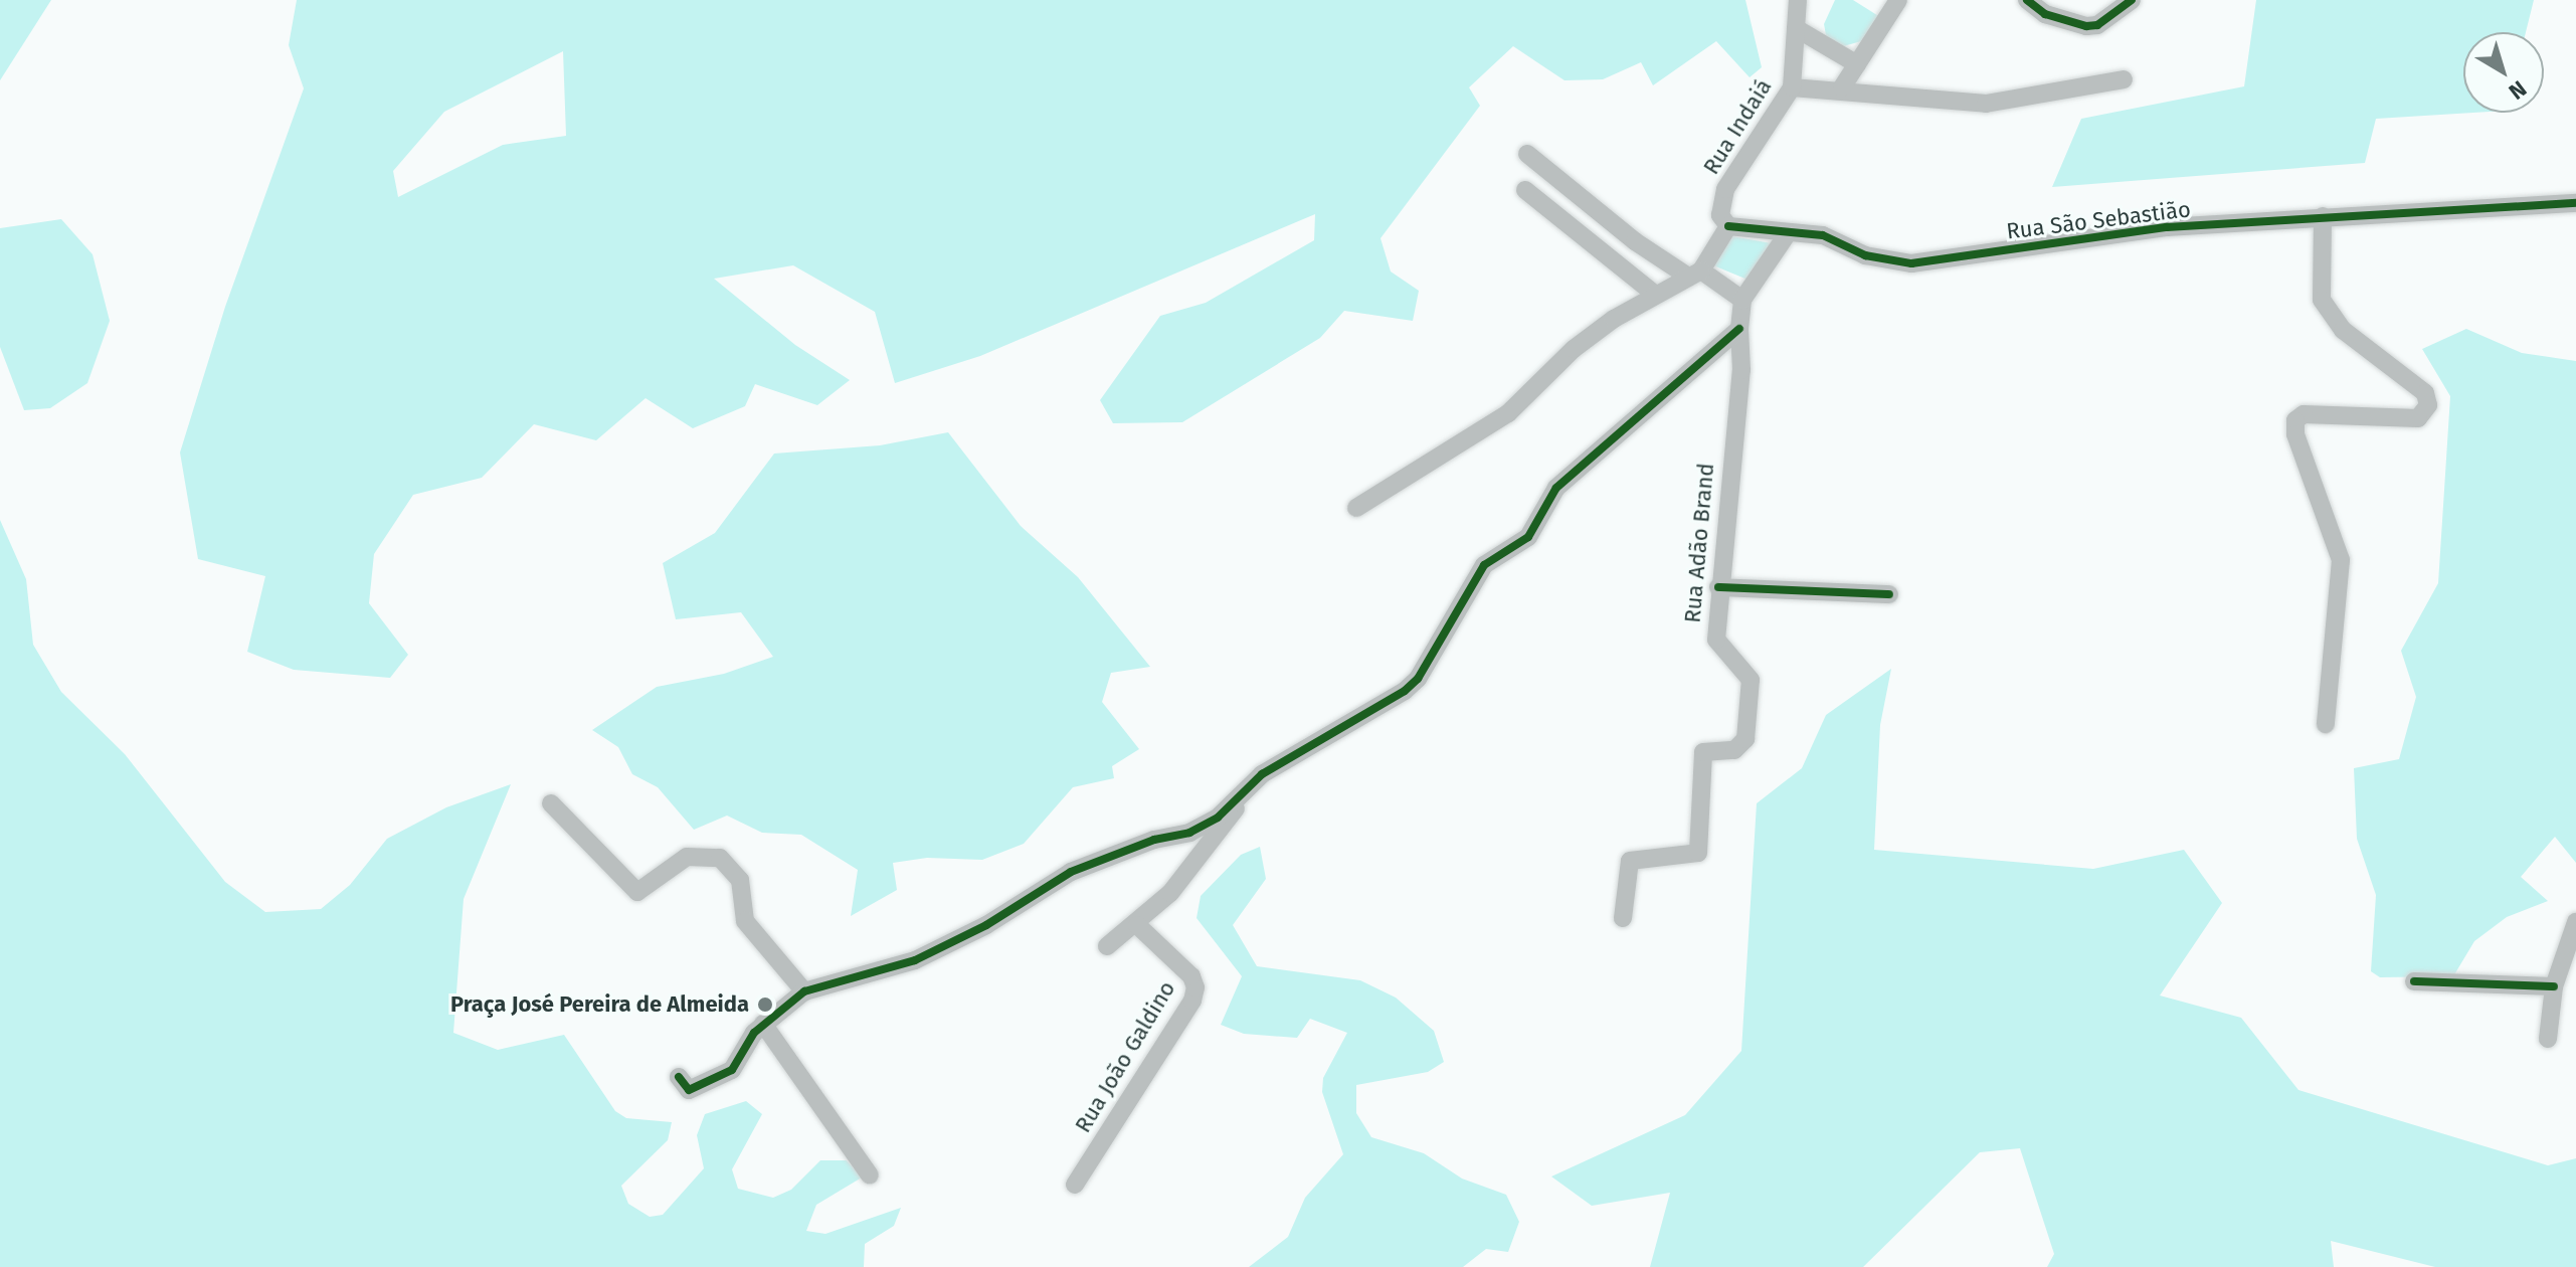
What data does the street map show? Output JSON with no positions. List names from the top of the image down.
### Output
{
  "streets": {
    "street": [
      "Rua Indaiá",
      "Rua São Sebastião",
      "Rua Adão Brand",
      "Rua João Galdino"
    ]
  },
  "crossings": [
    ["Rua Indaiá", "Rua São Sebastião"]
  ],
  "places": ["Praça José Pereira de Almeida"],
  "north": "bottom right"
}
